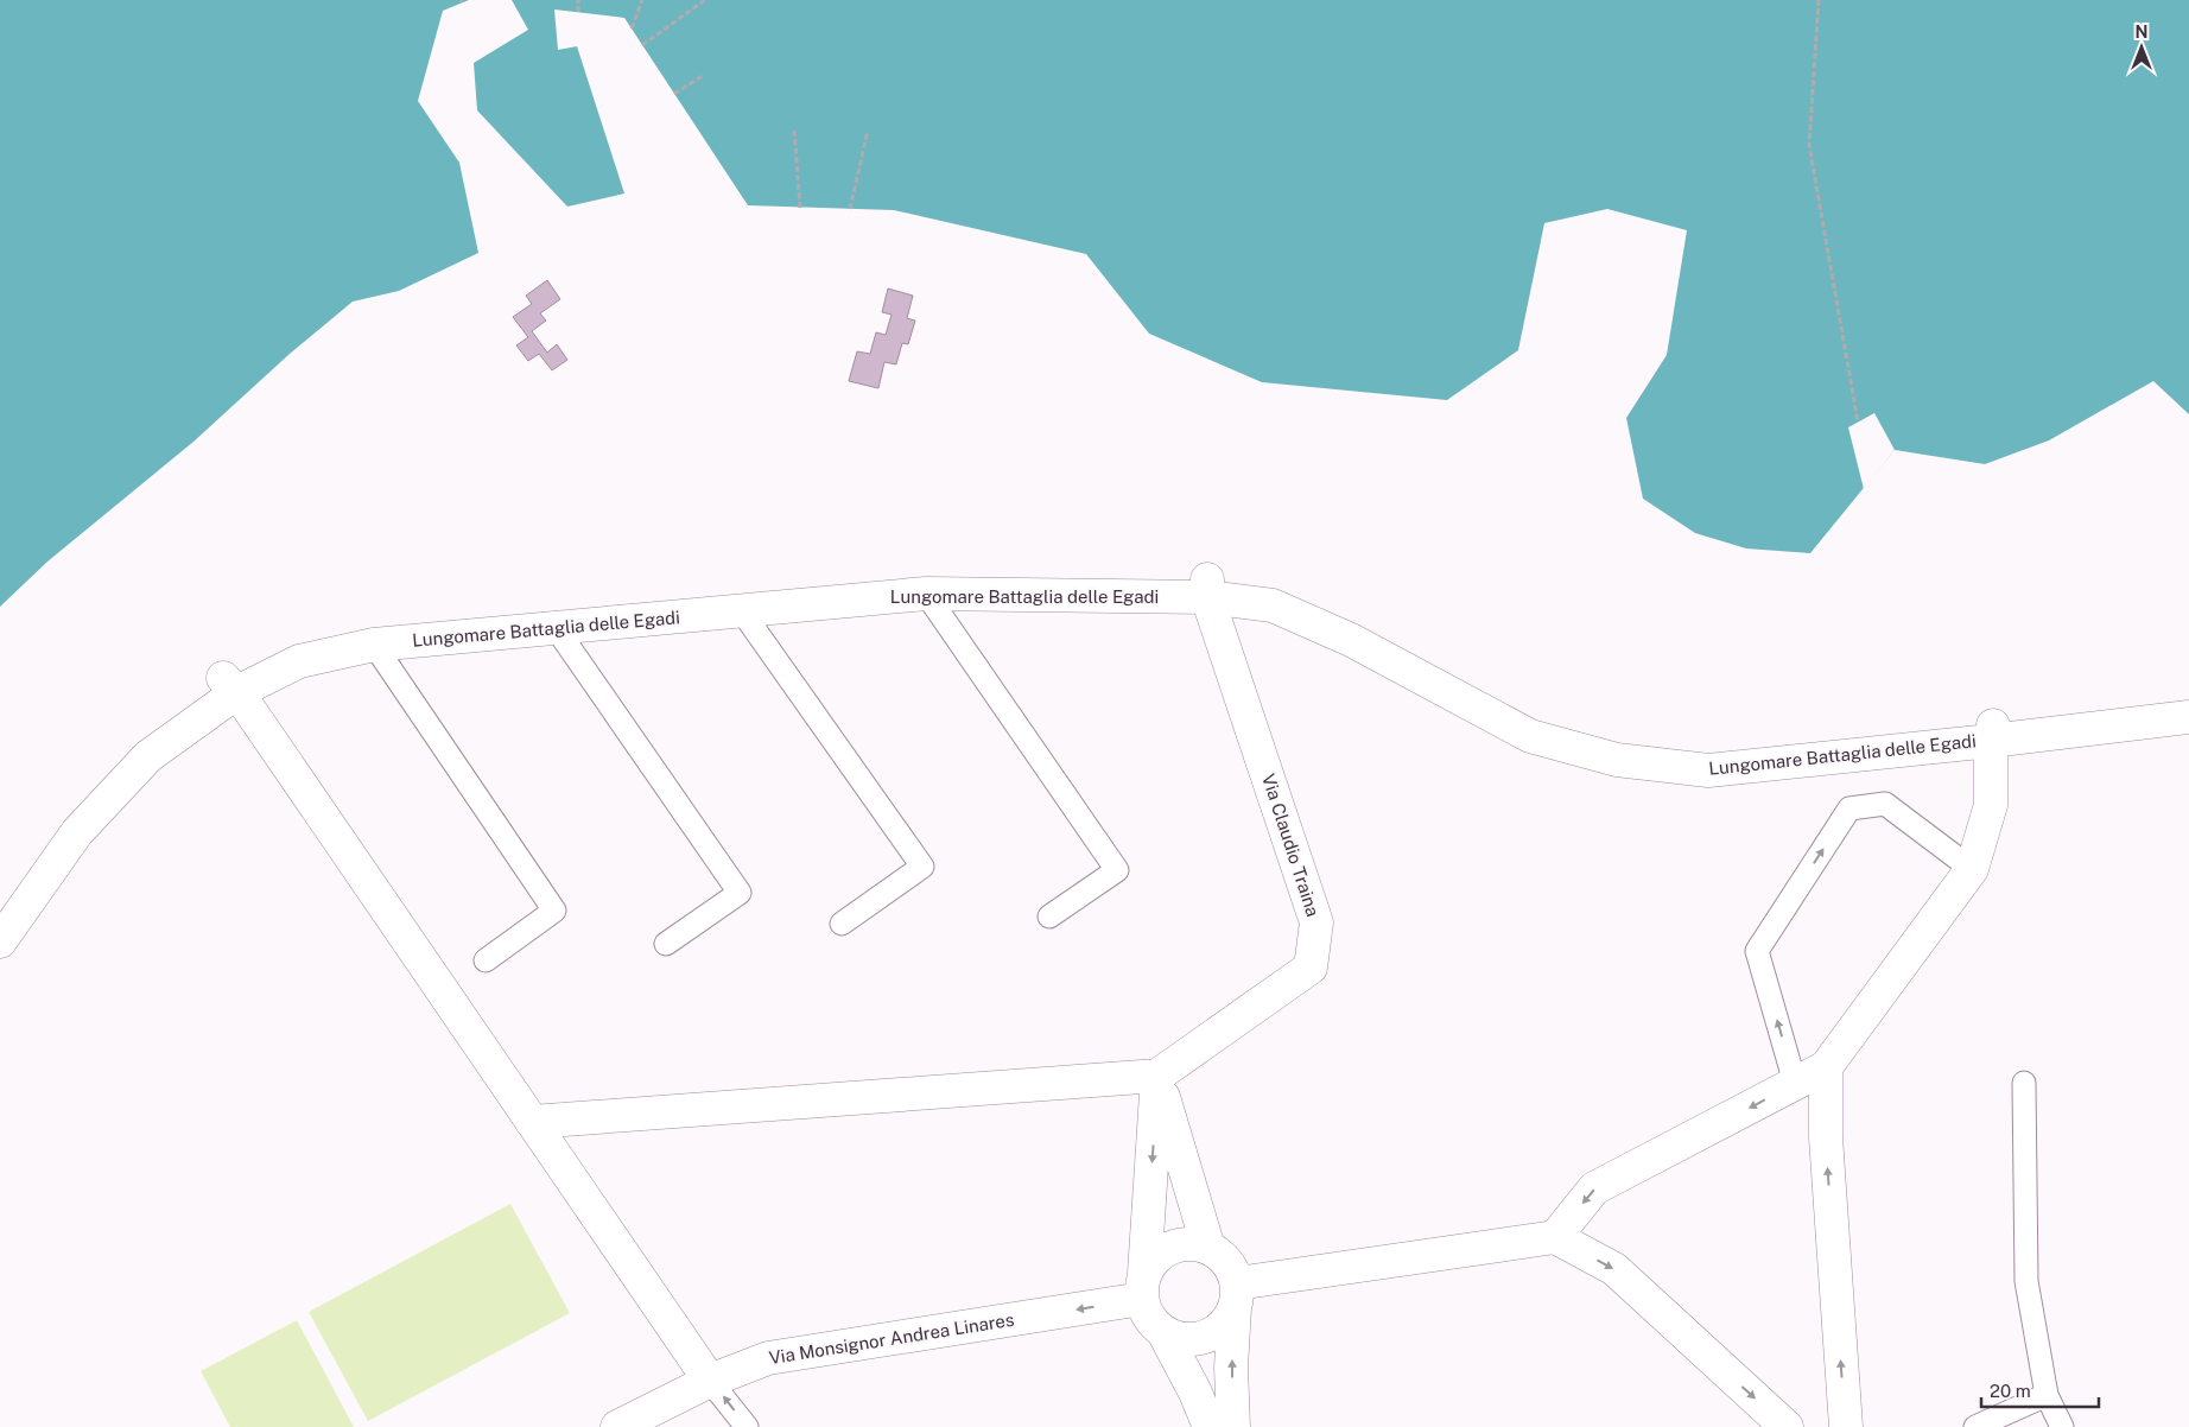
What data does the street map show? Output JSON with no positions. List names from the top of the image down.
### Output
{
  "streets": {
    "street": ["Lungomare Battaglia delle Egadi", "Via Claudio Traina", "Via Monsignor Andrea Linares"]
  },
  "crossings": [
    ["Lungomare Battaglia delle Egadi", "Via Claudio Traina"]
  ],
  "scale_bar": "20 m",
  "north": "top"
}
